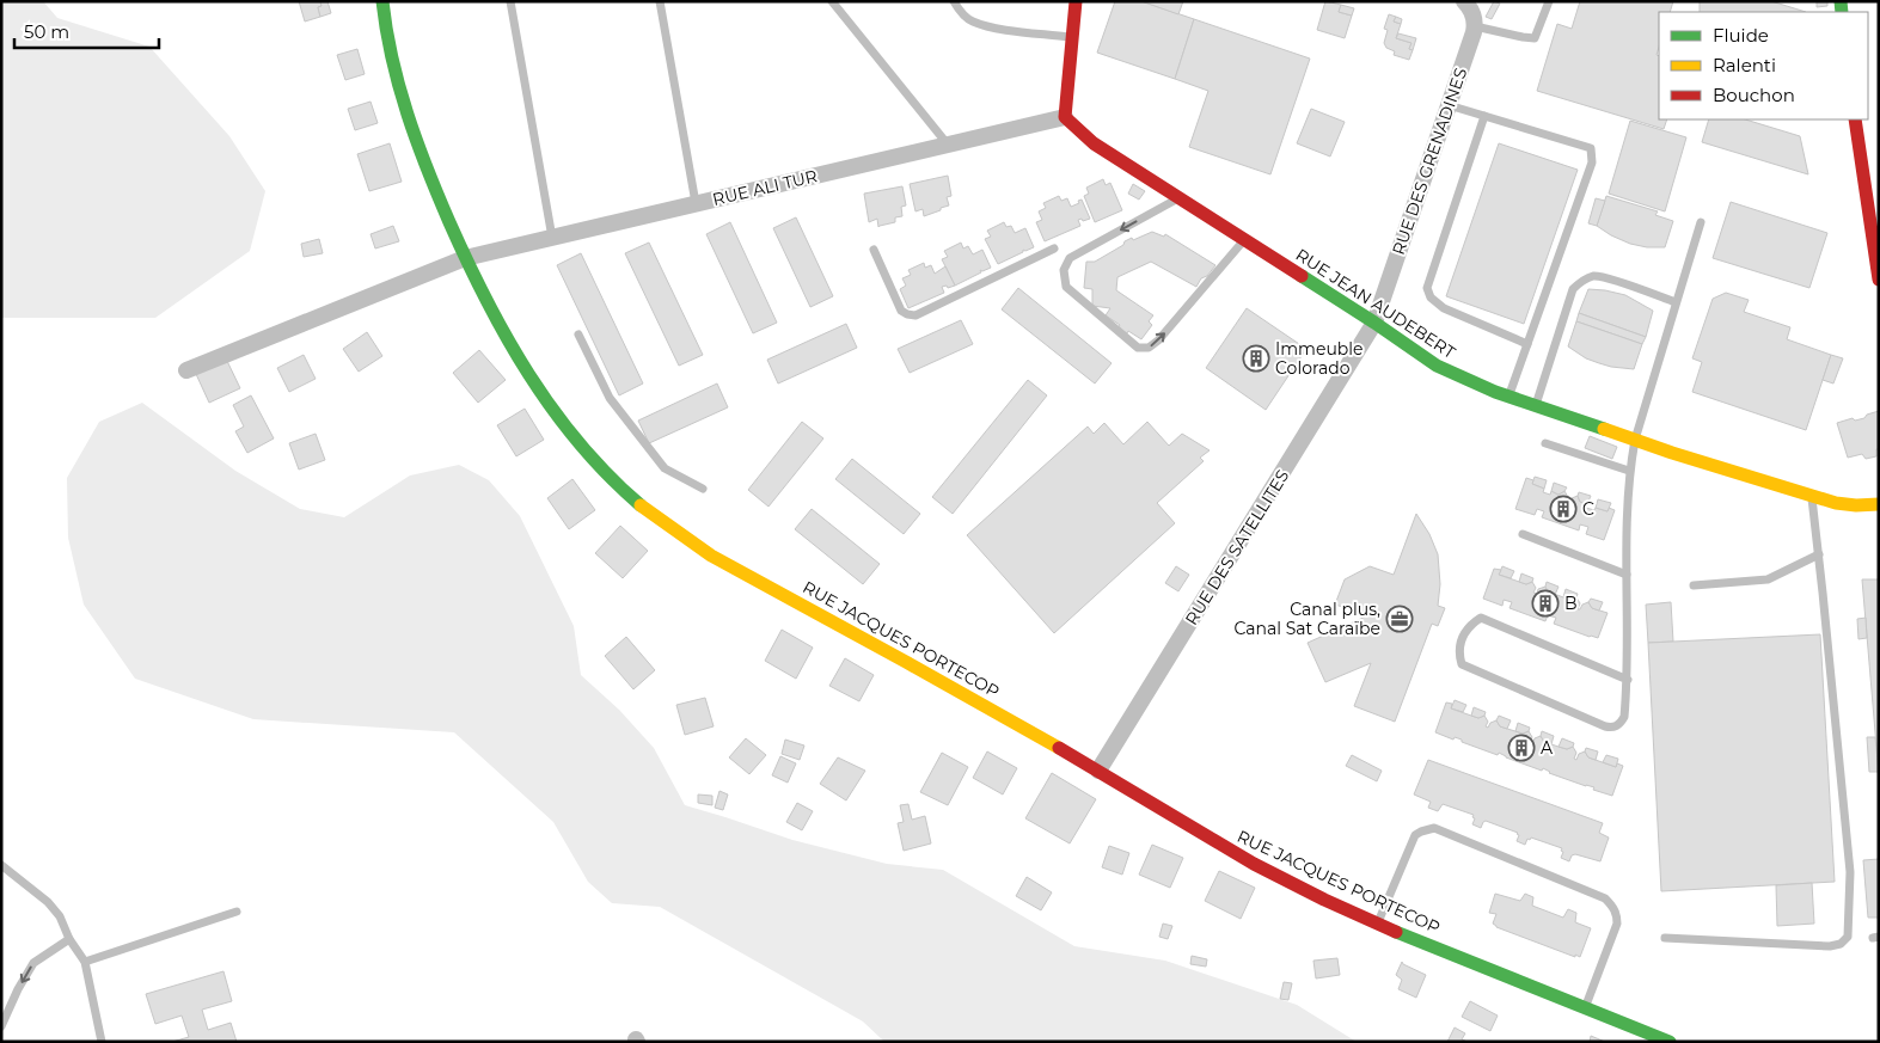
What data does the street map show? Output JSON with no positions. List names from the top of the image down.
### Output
{
  "streets": {
    "street": [
      "RUE DES GRENADINES",
      "RUE ALI TUR",
      "RUE JEAN AUDEBERT",
      "RUE DES SATELLITES",
      "RUE JACQUES PORTECOP"
    ]
  },
  "crossings": [
    ["RUE DES GRENADINES", "RUE JEAN AUDEBERT"],
    ["RUE DES GRENADINES", "RUE DES SATELLITES"],
    ["RUE ALI TUR", "RUE JEAN AUDEBERT"],
    ["RUE ALI TUR", "RUE JACQUES PORTECOP"],
    ["RUE JEAN AUDEBERT", "RUE DES SATELLITES"],
    ["RUE DES SATELLITES", "RUE JACQUES PORTECOP"]
  ],
  "places": {
    "building": [
      "Immeuble Colorado",
      "C",
      "B",
      "A"
    ],
    "office": ["Canal plus, Canal Sat Caraïbe"]
  },
  "legend": ["Fluide", "Ralenti", "Bouchon"],
  "scale_bar": "50 m"
}
